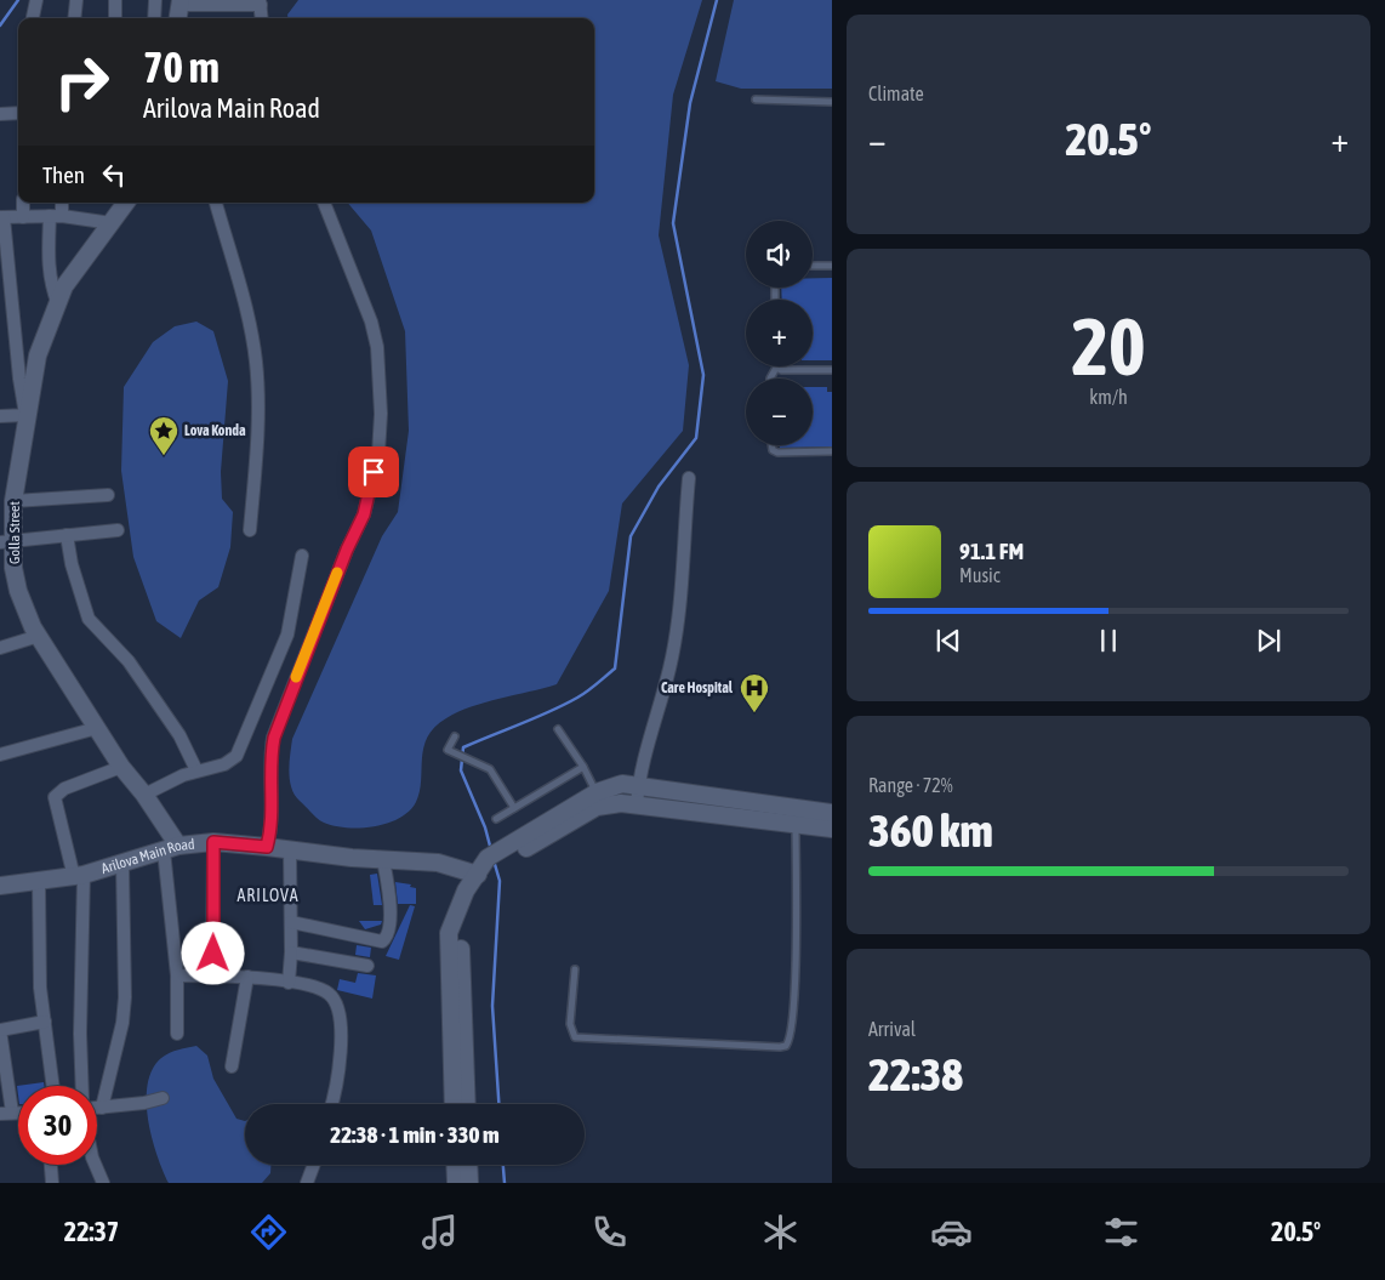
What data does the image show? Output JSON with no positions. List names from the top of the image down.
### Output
{
  "streets": {
    "street": ["Golla Street", "Arilova Main Road"]
  },
  "crossings": [
    ["Golla Street", "Arilova Main Road"]
  ],
  "districts": ["ARILOVA"],
  "places": {
    "place": ["Lova Konda"],
    "hospital": ["Care Hospital"]
  },
  "page": {
    "tile": [
      "Climate",
      ["20", "km/h"],
      ["Range · 72%", "360 km"],
      ["Arrival", "22:38"]
    ],
    "turn": ["70 m", "Arilova Main Road"],
    "heat": ["−", "20.5°", "+"],
    "then": "Then",
    "map_buttons": ["+", "−"],
    "song": ["91.1 FM", "Music"],
    "limit": "30",
    "trip": "22:38 · 1 min · 330 m",
    "tabs": ["22:37", "20.5°"]
  }
}
